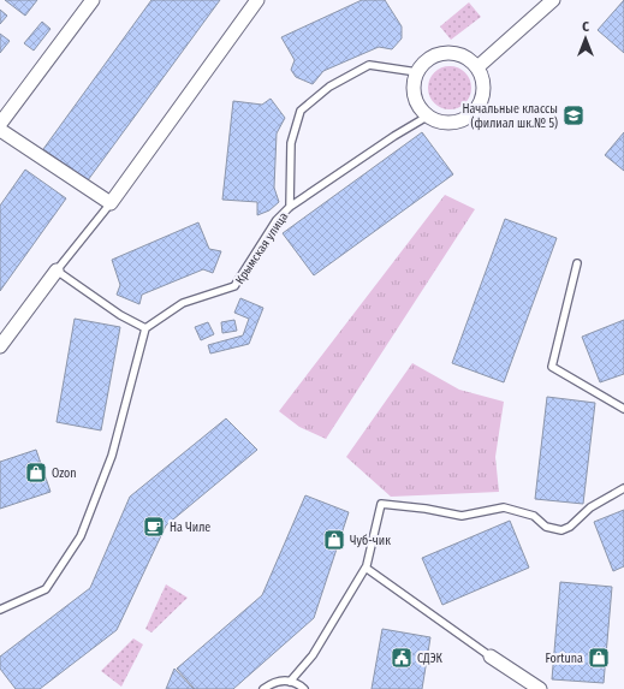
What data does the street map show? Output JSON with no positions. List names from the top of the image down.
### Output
{
  "streets": {
    "lane": ["Крымская улица"]
  },
  "places": {
    "school or university": ["Начальные классы (филиал шк.№ 5)"],
    "shop": ["Ozon", "Чуб-чик", "Fortuna"],
    "cafe": ["На Чиле"],
    "public building": ["СДЭК"]
  },
  "north": "top"
}
